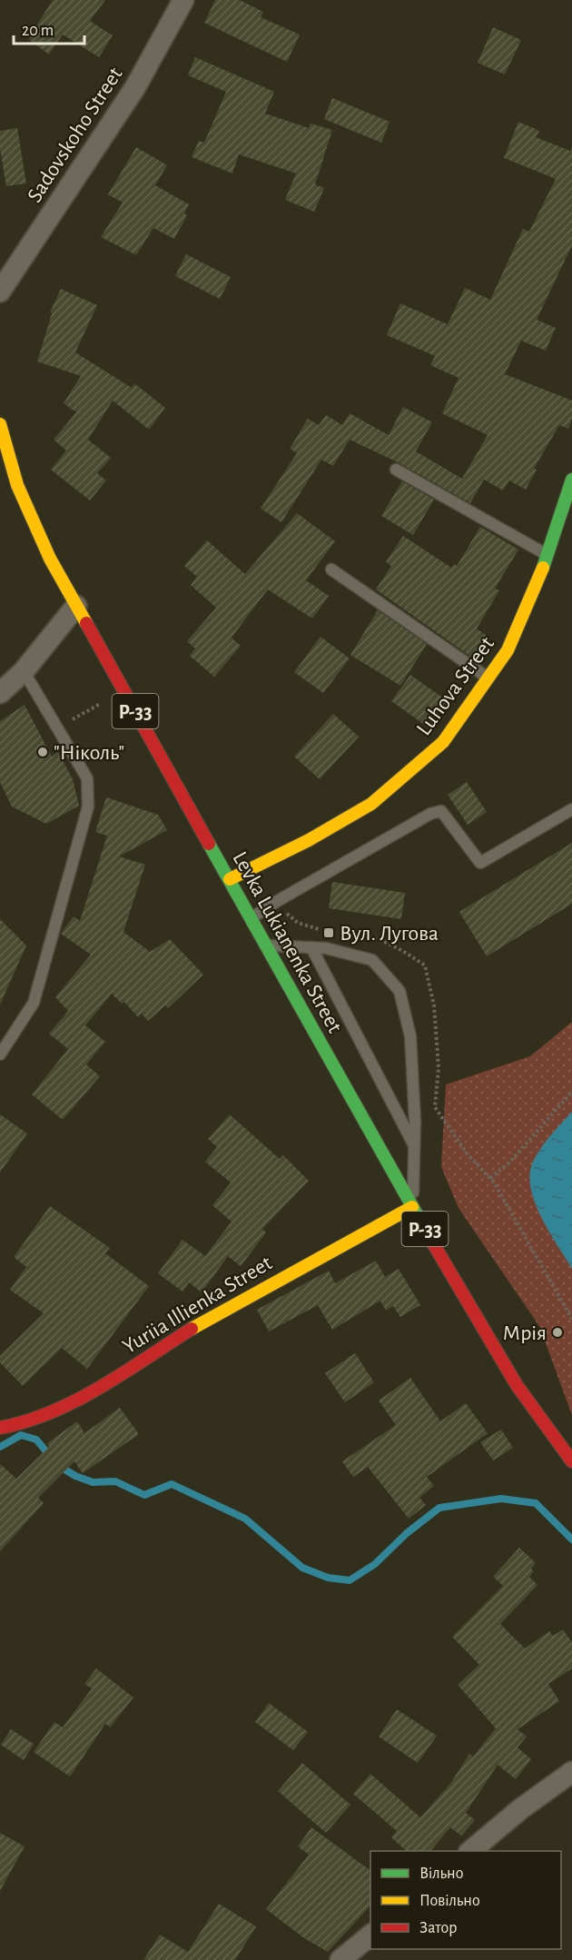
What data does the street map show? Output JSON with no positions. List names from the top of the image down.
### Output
{
  "streets": {
    "main road": [
      "Luhova Street",
      "Р-33",
      "Levka Lukianenka Street",
      "Yuriia Illienka Street"
    ],
    "street": ["Sadovskoho Street"]
  },
  "crossings": [
    ["Luhova Street", "Levka Lukianenka Street"],
    ["Levka Lukianenka Street", "Yuriia Illienka Street"]
  ],
  "places": {
    "other": ["\"Ніколь\"", "Мрія"],
    "transit": ["Вул. Лугова"]
  },
  "legend": ["Вільно", "Повільно", "Затор"],
  "scale_bar": "20 m"
}
